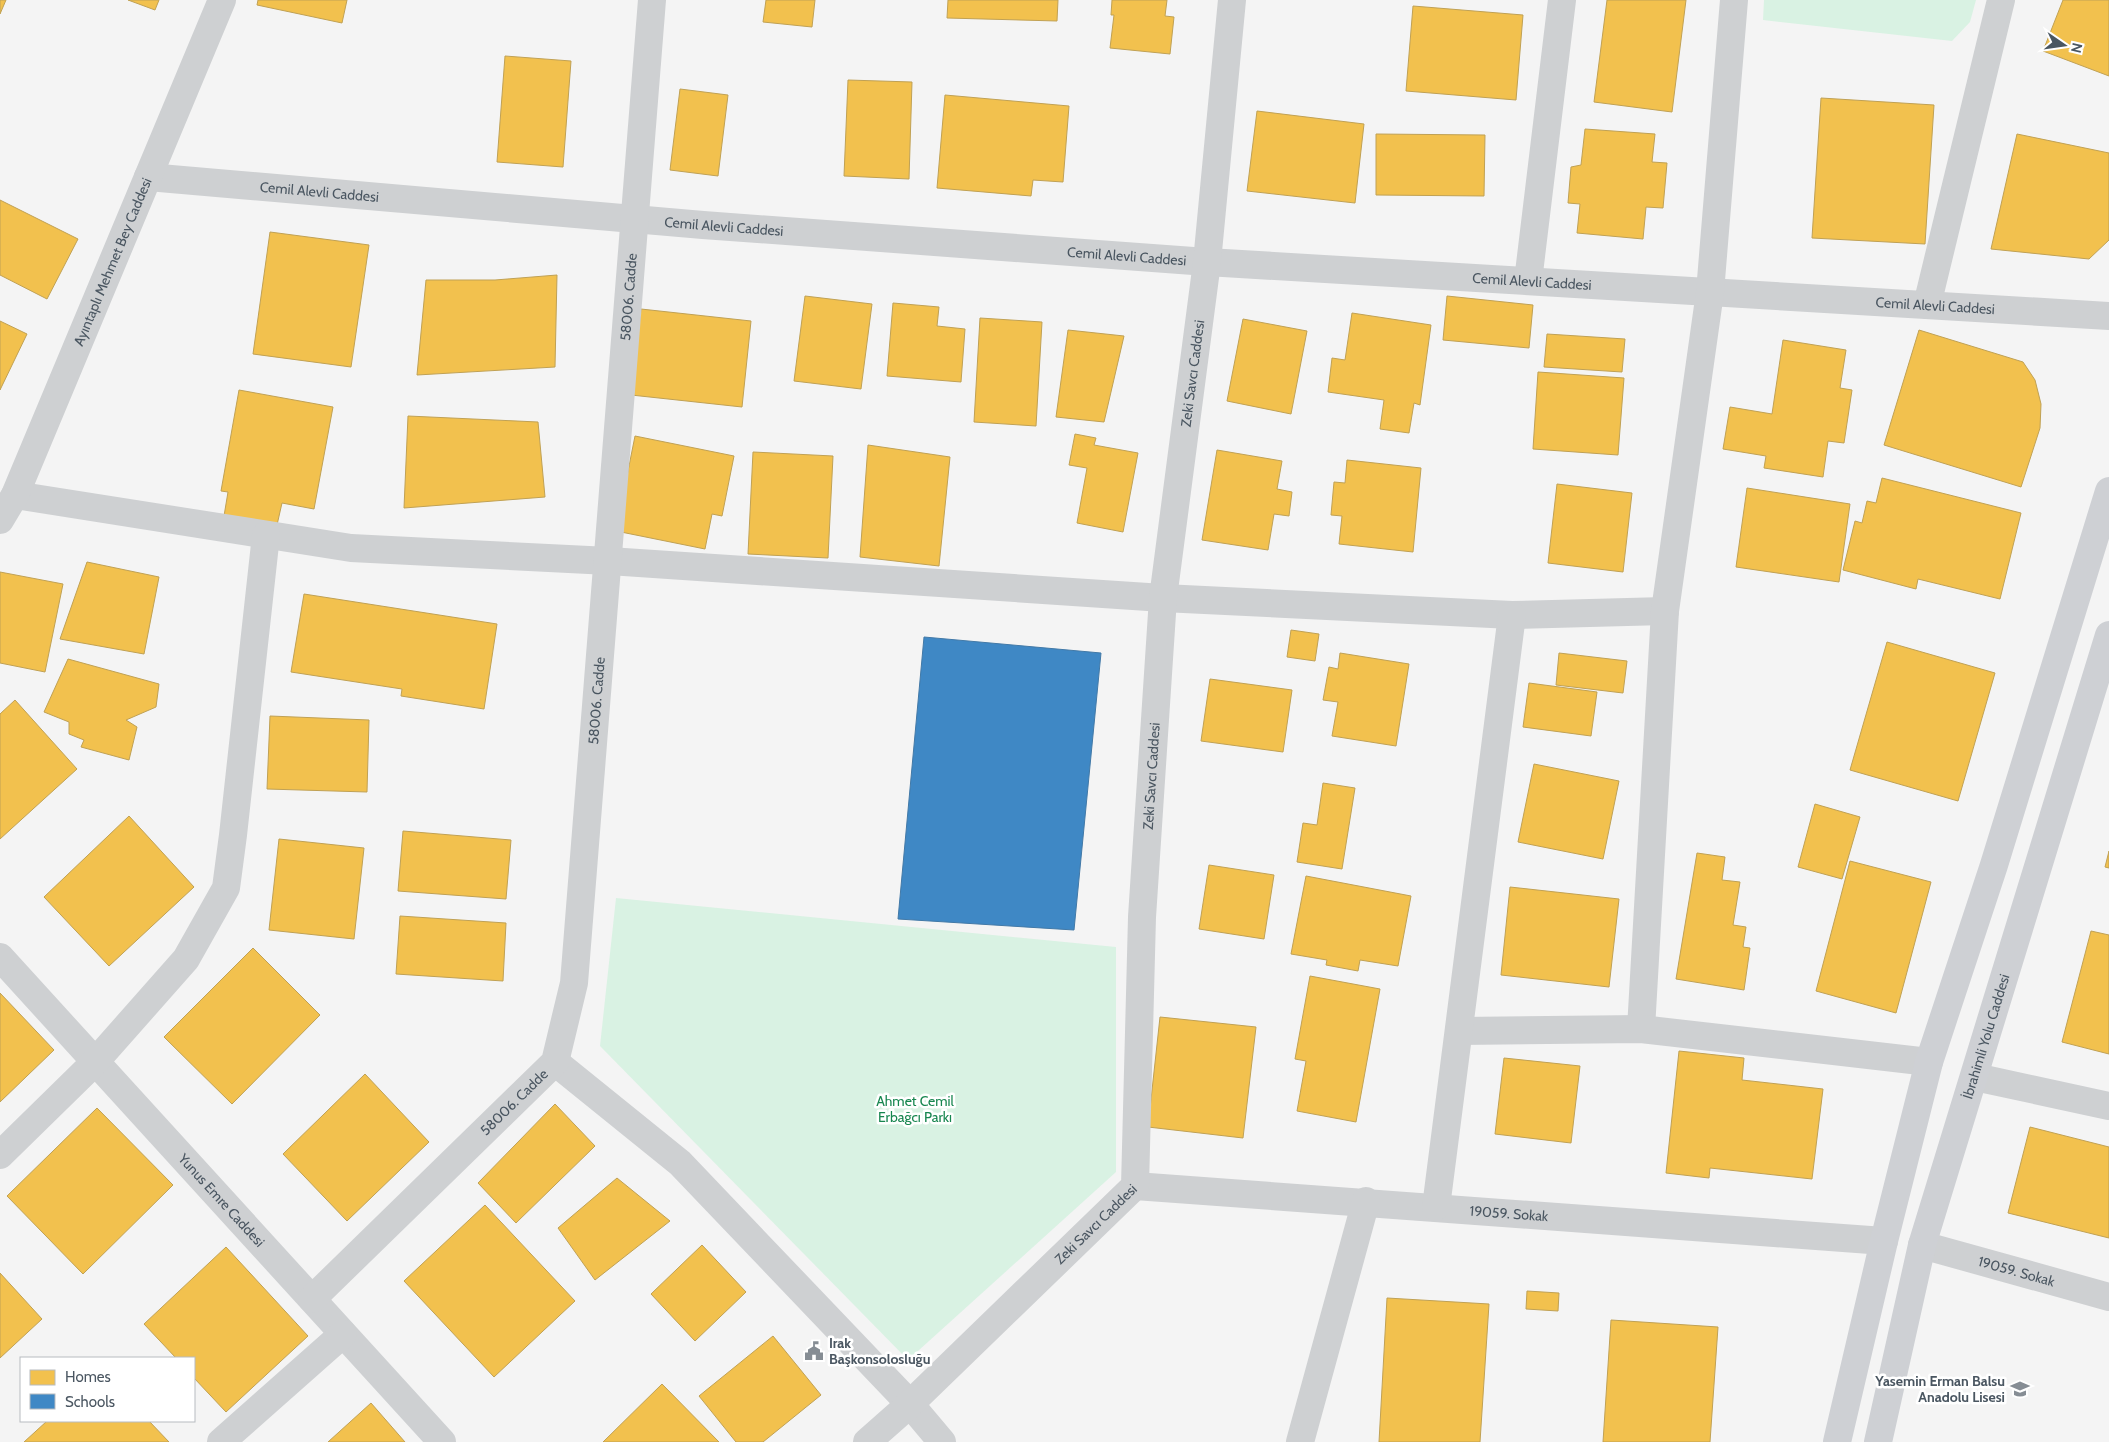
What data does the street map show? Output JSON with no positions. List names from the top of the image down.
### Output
{
  "streets": {
    "street": [
      "Cemil Alevli Caddesi",
      "Ayıntaplı Mehmet Bey Caddesi",
      "58006. Cadde",
      "Zeki Savcı Caddesi",
      "İbrahimli Yolu Caddesi",
      "Yunus Emre Caddesi",
      "19059. Sokak"
    ]
  },
  "crossings": [
    ["Cemil Alevli Caddesi", "Ayıntaplı Mehmet Bey Caddesi"],
    ["Cemil Alevli Caddesi", "58006. Cadde"],
    ["Cemil Alevli Caddesi", "Zeki Savcı Caddesi"],
    ["58006. Cadde", "Yunus Emre Caddesi"],
    ["Zeki Savcı Caddesi", "19059. Sokak"],
    ["İbrahimli Yolu Caddesi", "19059. Sokak"]
  ],
  "parks": ["Ahmet Cemil Erbağcı Parkı"],
  "places": {
    "public building": ["Irak Başkonsolosluğu"],
    "school or university": ["Yasemin Erman Balsu Anadolu Lisesi"]
  },
  "legend": ["Homes", "Schools"],
  "north": "right"
}
